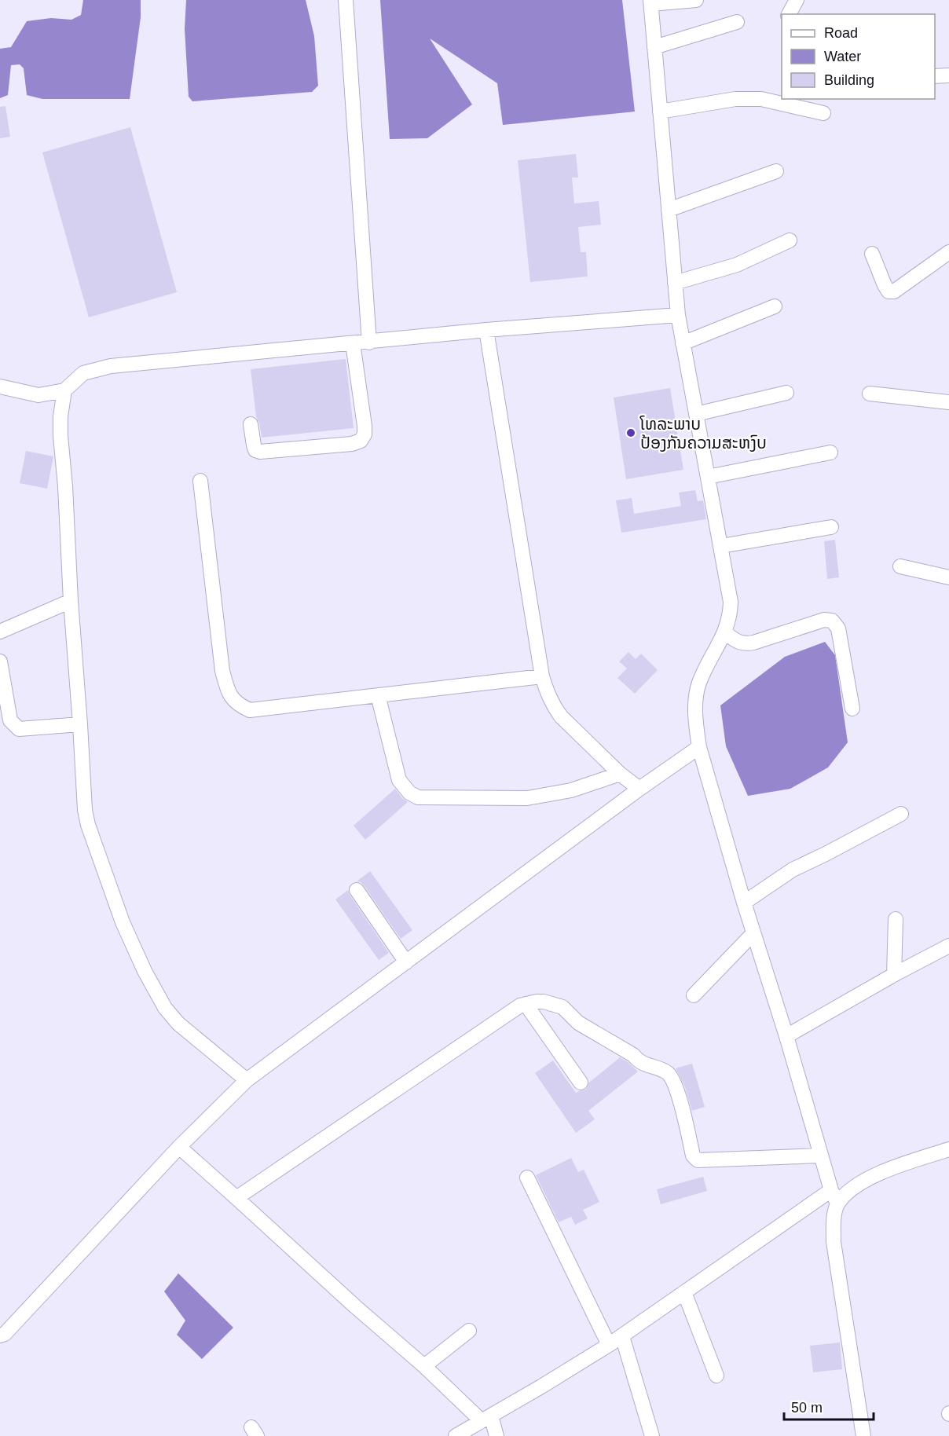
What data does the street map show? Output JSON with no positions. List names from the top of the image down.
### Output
{
  "places": ["ໂທລະພາບ ປ້ອງກັນຄວາມສະຫງົບ"],
  "legend": ["Road", "Water", "Building"],
  "scale_bar": "50 m"
}
